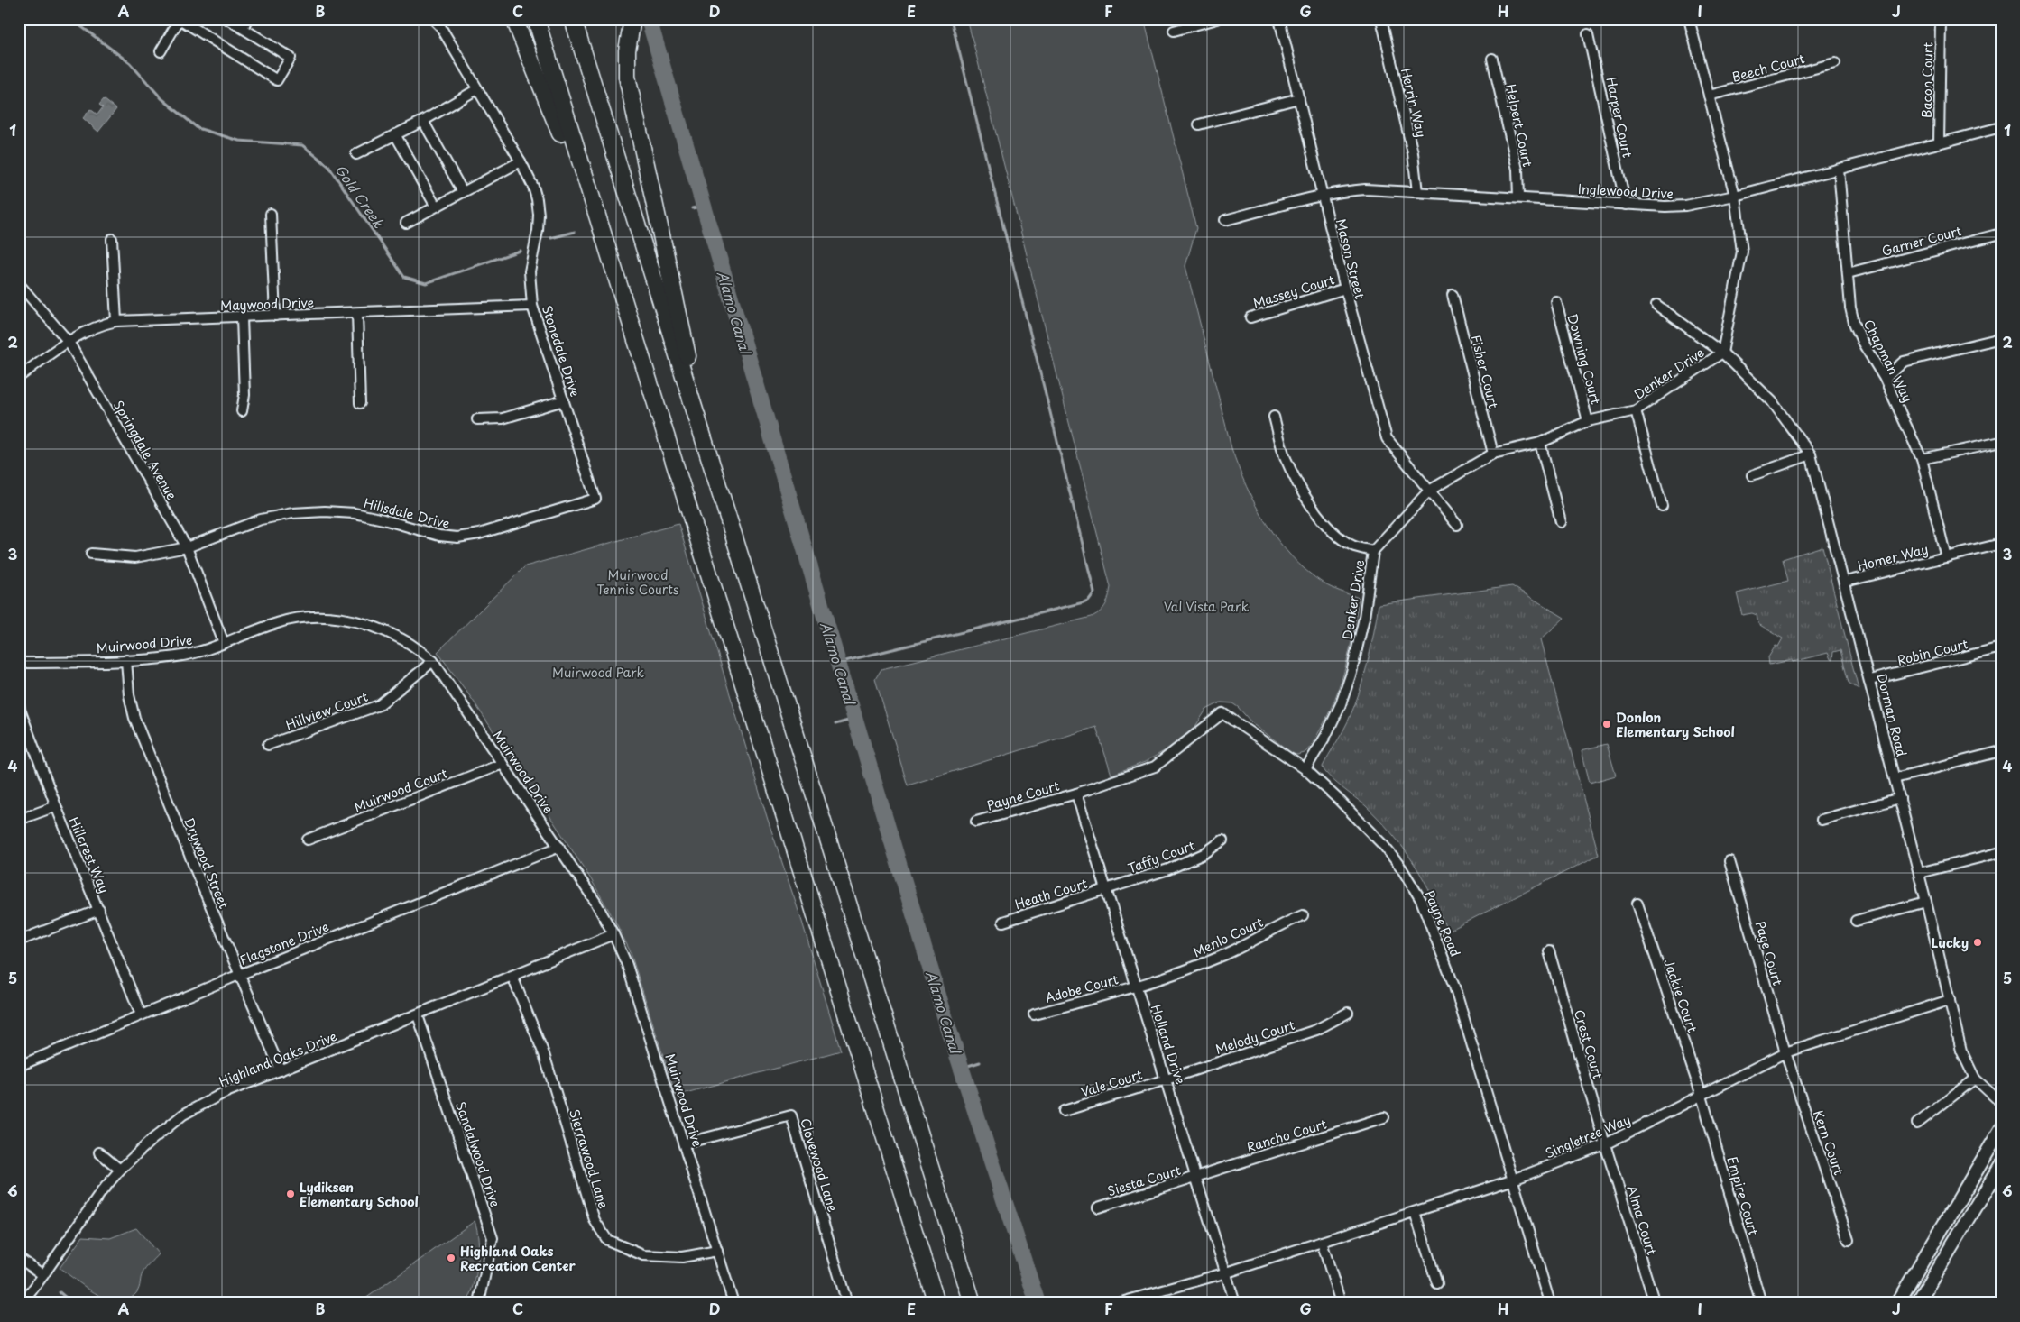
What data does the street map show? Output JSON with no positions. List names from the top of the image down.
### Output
{
  "streets": {
    "street": [
      "Beech Court",
      "Bacon Court",
      "Herrin Way",
      "Harper Court",
      "Helpert Court",
      "Inglewood Drive",
      "Garner Court",
      "Mason Street",
      "Massey Court",
      "Maywood Drive",
      "Stonedale Drive",
      "Downing Court",
      "Chapman Way",
      "Fisher Court",
      "Denker Drive",
      "Springdale Avenue",
      "Hillsdale Drive",
      "Homer Way",
      "Muirwood Drive",
      "Robin Court",
      "Hillview Court",
      "Dorman Road",
      "Muirwood Court",
      "Payne Court",
      "Hillcrest Way",
      "Taffy Court",
      "Drywood Street",
      "Heath Court",
      "Payne Road",
      "Menlo Court",
      "Flagstone Drive",
      "Page Court",
      "Adobe Court",
      "Jackie Court",
      "Melody Court",
      "Holland Drive",
      "Crest Court",
      "Highland Oaks Drive",
      "Vale Court",
      "Rancho Court",
      "Singletree Way",
      "Kern Court",
      "Sandalwood Drive",
      "Sierrawood Lane",
      "Clovewood Lane",
      "Siesta Court",
      "Empire Court",
      "Alma Court"
    ]
  },
  "crossings": [
    ["Beech Court", "Denker Drive"],
    ["Bacon Court", "Inglewood Drive"],
    ["Herrin Way", "Inglewood Drive"],
    ["Harper Court", "Inglewood Drive"],
    ["Helpert Court", "Inglewood Drive"],
    ["Inglewood Drive", "Mason Street"],
    ["Inglewood Drive", "Chapman Way"],
    ["Inglewood Drive", "Denker Drive"],
    ["Garner Court", "Chapman Way"],
    ["Mason Street", "Massey Court"],
    ["Mason Street", "Denker Drive"],
    ["Maywood Drive", "Stonedale Drive"],
    ["Maywood Drive", "Springdale Avenue"],
    ["Stonedale Drive", "Hillsdale Drive"],
    ["Downing Court", "Denker Drive"],
    ["Chapman Way", "Homer Way"],
    ["Fisher Court", "Denker Drive"],
    ["Denker Drive", "Dorman Road"],
    ["Denker Drive", "Payne Road"],
    ["Springdale Avenue", "Hillsdale Drive"],
    ["Springdale Avenue", "Muirwood Drive"],
    ["Homer Way", "Dorman Road"],
    ["Muirwood Drive", "Hillview Court"],
    ["Muirwood Drive", "Muirwood Court"],
    ["Muirwood Drive", "Drywood Street"],
    ["Muirwood Drive", "Flagstone Drive"],
    ["Muirwood Drive", "Highland Oaks Drive"],
    ["Muirwood Drive", "Sierrawood Lane"],
    ["Muirwood Drive", "Clovewood Lane"],
    ["Robin Court", "Dorman Road"],
    ["Dorman Road", "Singletree Way"],
    ["Payne Court", "Payne Road"],
    ["Payne Court", "Holland Drive"],
    ["Hillcrest Way", "Flagstone Drive"],
    ["Taffy Court", "Heath Court"],
    ["Taffy Court", "Holland Drive"],
    ["Drywood Street", "Flagstone Drive"],
    ["Drywood Street", "Highland Oaks Drive"],
    ["Heath Court", "Holland Drive"],
    ["Payne Road", "Holland Drive"],
    ["Payne Road", "Singletree Way"],
    ["Menlo Court", "Adobe Court"],
    ["Menlo Court", "Holland Drive"],
    ["Page Court", "Singletree Way"],
    ["Page Court", "Kern Court"],
    ["Adobe Court", "Holland Drive"],
    ["Jackie Court", "Singletree Way"],
    ["Jackie Court", "Empire Court"],
    ["Melody Court", "Holland Drive"],
    ["Melody Court", "Vale Court"],
    ["Holland Drive", "Vale Court"],
    ["Holland Drive", "Rancho Court"],
    ["Holland Drive", "Singletree Way"],
    ["Holland Drive", "Siesta Court"],
    ["Crest Court", "Singletree Way"],
    ["Crest Court", "Alma Court"],
    ["Highland Oaks Drive", "Sandalwood Drive"],
    ["Highland Oaks Drive", "Sierrawood Lane"],
    ["Rancho Court", "Siesta Court"],
    ["Singletree Way", "Kern Court"],
    ["Singletree Way", "Empire Court"],
    ["Singletree Way", "Alma Court"]
  ],
  "water": ["Gold Creek", "Alamo Canal"],
  "parks": ["Muirwood Tennis Courts", "Val Vista Park", "Muirwood Park"],
  "places": [
    "Donlon Elementary School",
    "Lucky",
    "Lydiksen Elementary School",
    "Highland Oaks Recreation Center"
  ],
  "grid": {
    "columns": [
      "A",
      "B",
      "C",
      "D",
      "E",
      "F",
      "G",
      "H",
      "I",
      "J"
    ],
    "rows": [
      "1",
      "2",
      "3",
      "4",
      "5",
      "6"
    ]
  }
}
